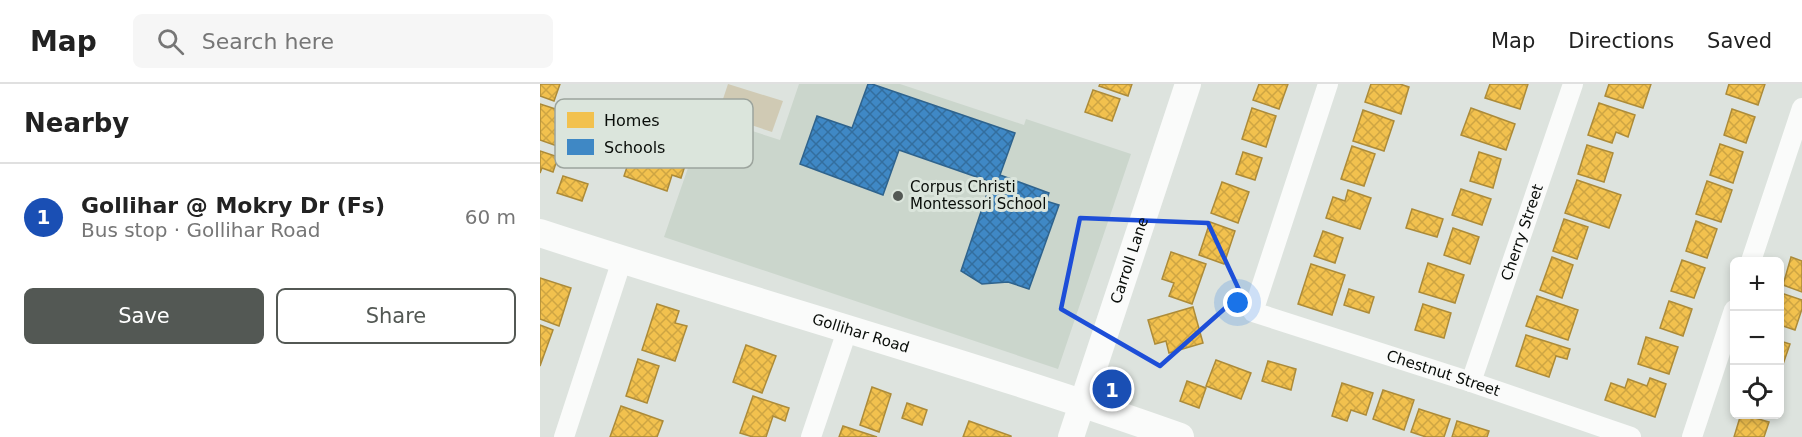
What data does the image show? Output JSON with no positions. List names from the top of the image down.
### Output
{
  "streets": {
    "main road": ["Gollihar Road"],
    "street": ["Cherry Street", "Carroll Lane", "Chestnut Street"]
  },
  "crossings": [
    ["Cherry Street", "Chestnut Street"],
    ["Carroll Lane", "Gollihar Road"]
  ],
  "places": ["Corpus Christi Montessori School"],
  "legend": ["Homes", "Schools"],
  "page": {
    "header": "Map",
    "search": "Search here",
    "nav": ["Map", "Directions", "Saved"],
    "heading": "Nearby",
    "list": [
      {
        "mark": "1",
        "name": "Gollihar @ Mokry Dr (Fs)",
        "note": "Bus stop · Gollihar Road",
        "value": "60 m"
      }
    ],
    "map_buttons": ["+", "−"],
    "buttons": ["Save", "Share"],
    "pins": "1"
  }
}
